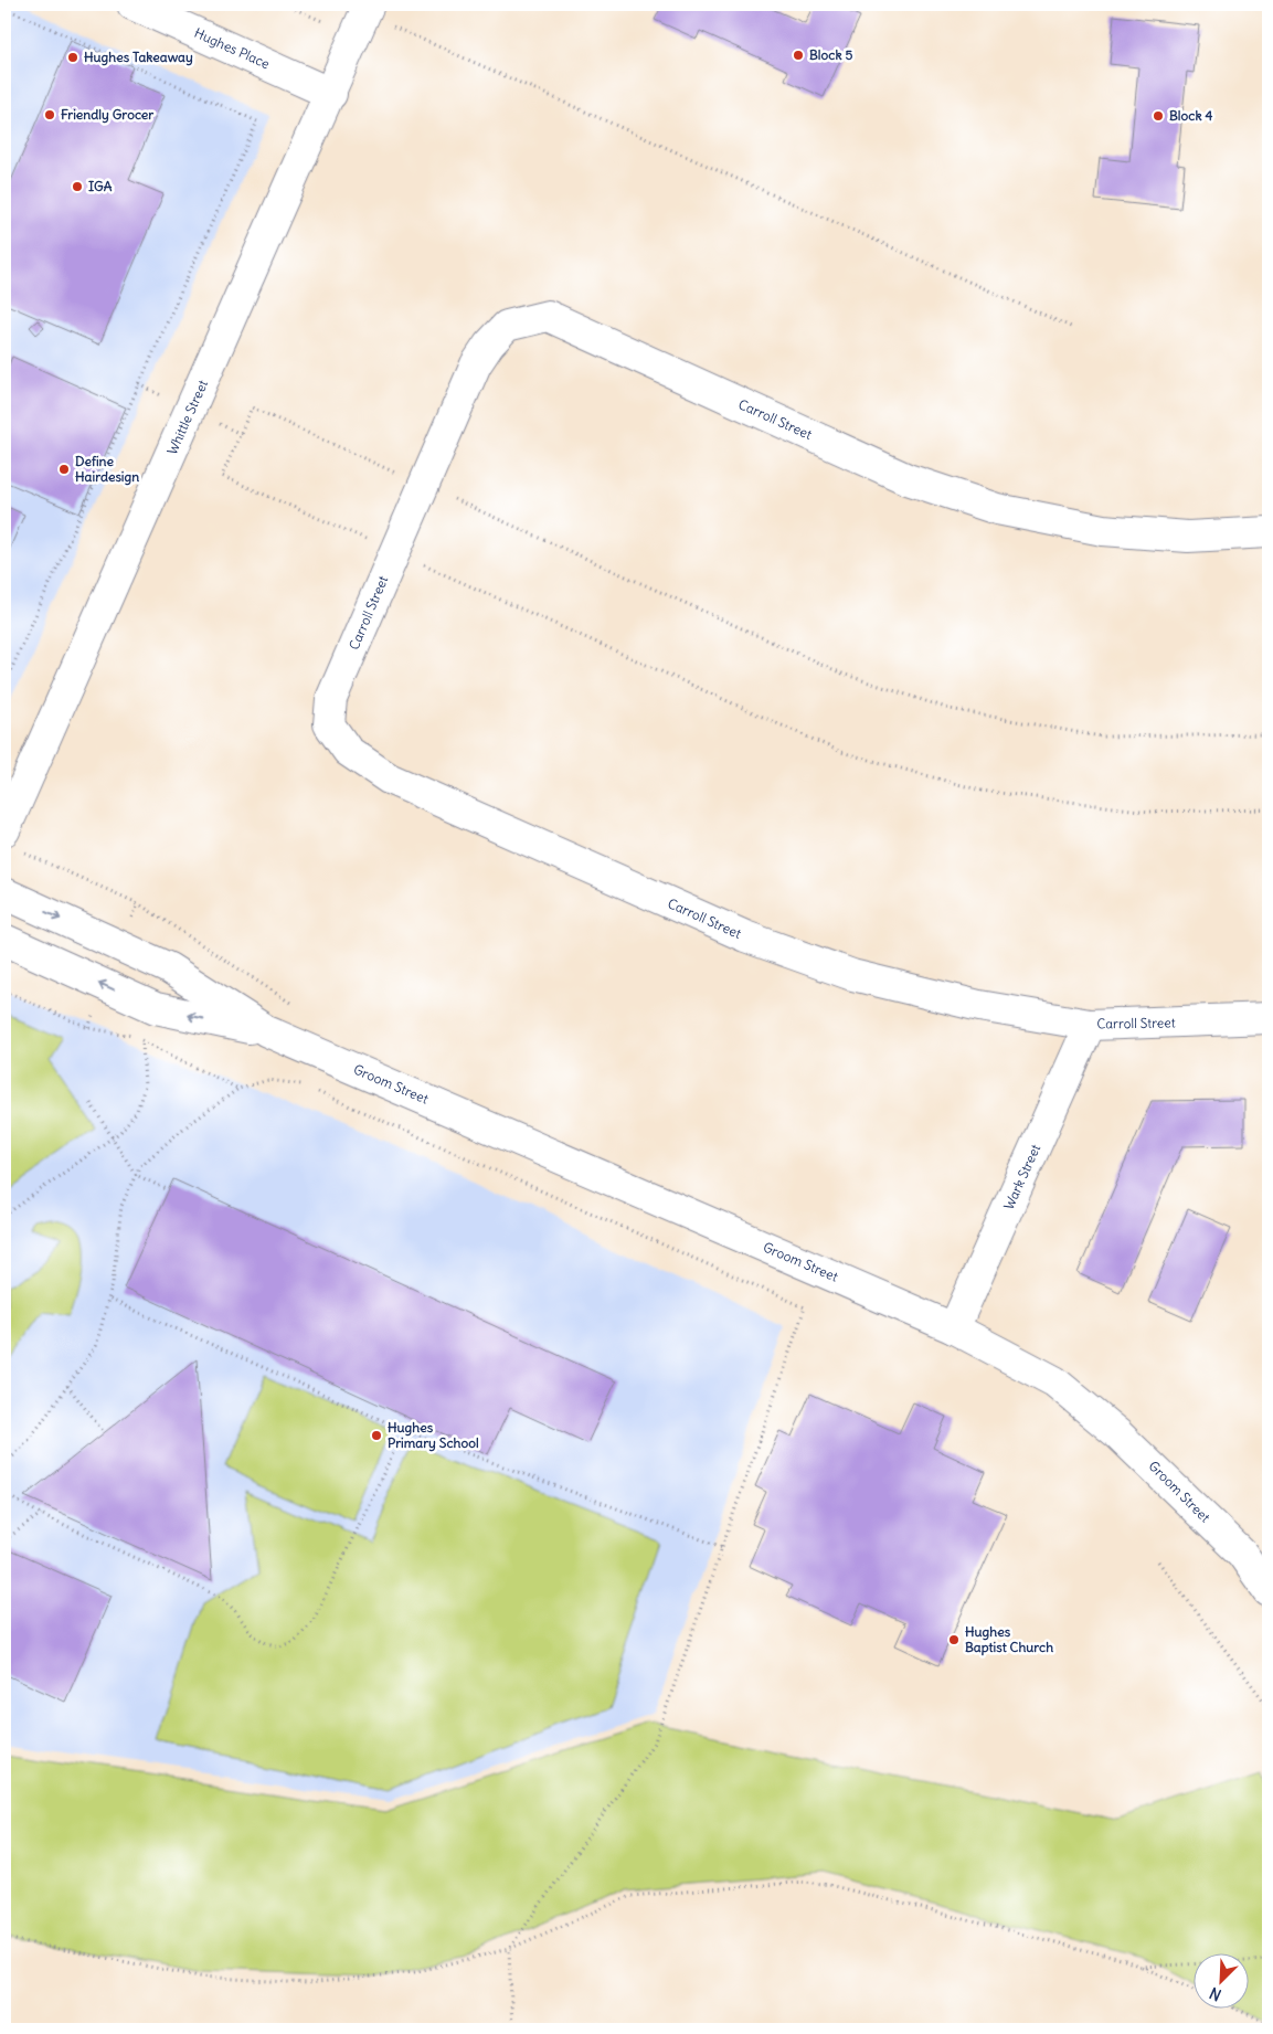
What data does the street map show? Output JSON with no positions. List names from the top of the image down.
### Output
{
  "streets": {
    "street": [
      "Hughes Place",
      "Whittle Street",
      "Carroll Street",
      "Groom Street",
      "Wark Street"
    ]
  },
  "crossings": [
    ["Hughes Place", "Whittle Street"],
    ["Carroll Street", "Wark Street"],
    ["Groom Street", "Wark Street"]
  ],
  "places": [
    "Block 5",
    "Hughes Takeaway",
    "Friendly Grocer",
    "Block 4",
    "IGA",
    "Define Hairdesign",
    "Hughes Primary School",
    "Hughes Baptist Church"
  ],
  "north": "bottom left"
}
